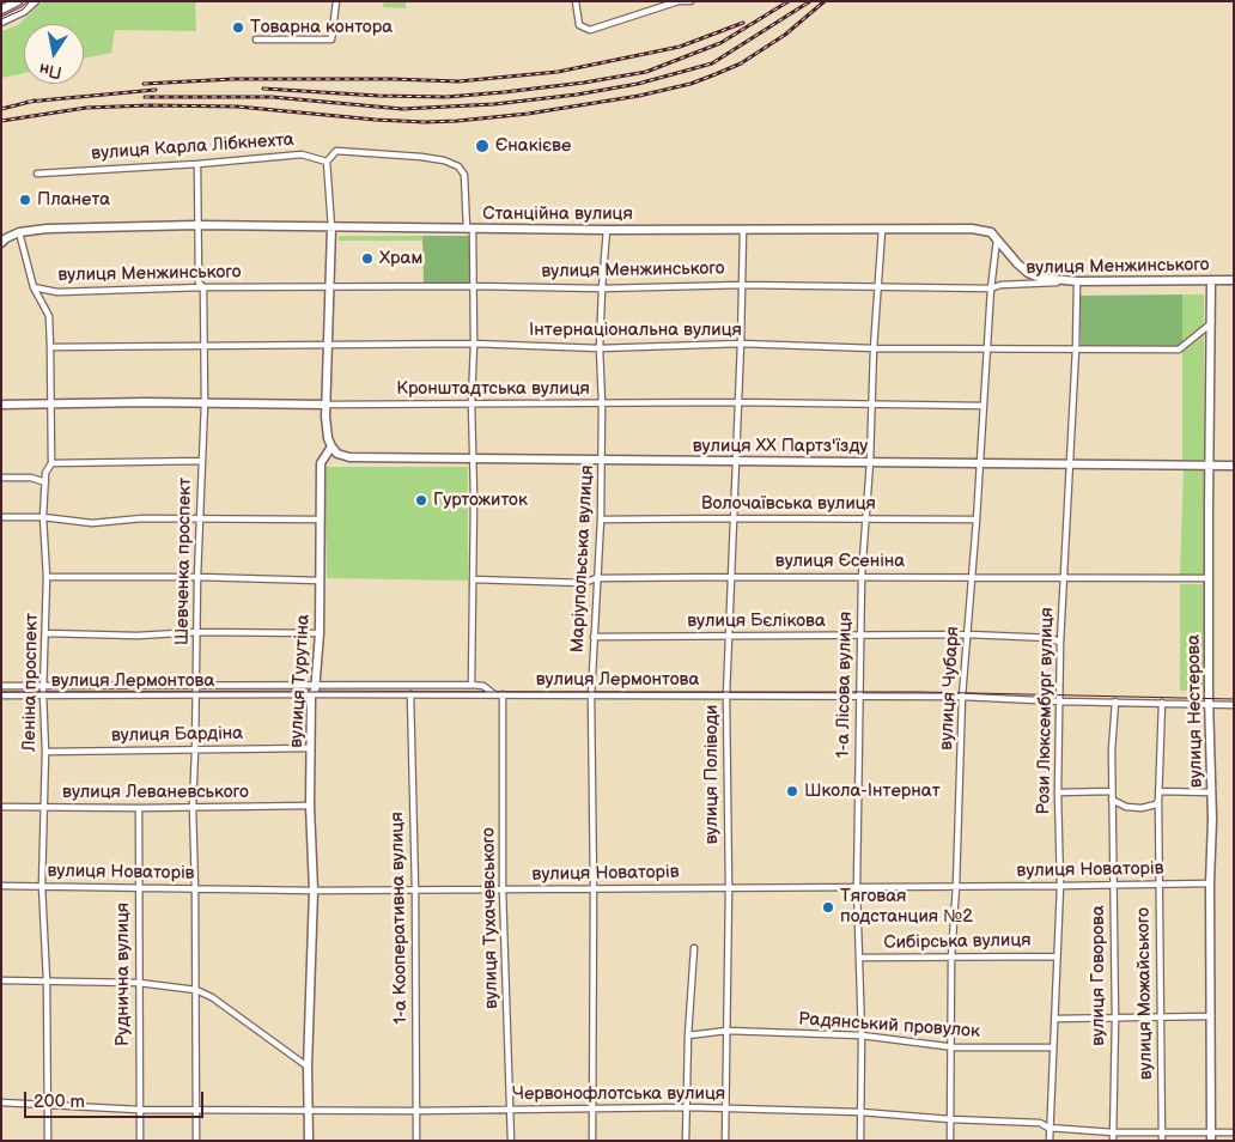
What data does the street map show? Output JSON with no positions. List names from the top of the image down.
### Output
{
  "streets": {
    "street": [
      "вулиця Карла Лібкнехта",
      "Станційна вулиця",
      "вулиця Менжинського",
      "Інтернаціональна вулиця",
      "Кронштадтська вулиця",
      "вулиця XX Партз'їзду",
      "Волочаївська вулиця",
      "Маріупольська вулиця",
      "Шевченка проспект",
      "вулиця Єсеніна",
      "вулиця Бєлікова",
      "вулиця Лермонтова",
      "вулиця Турутіна",
      "Леніна проспект",
      "1-а Лісова вулиця",
      "вулиця Чубаря",
      "Рози Люксембург вулиця",
      "вулиця Нестерова",
      "вулиця Бардіна",
      "вулиця Поліводи",
      "вулиця Леваневського",
      "вулиця Новаторів",
      "1-а Кооперативна вулиця",
      "вулиця Тухачевського",
      "Сибірська вулиця",
      "Руднична вулиця",
      "вулиця Говорова",
      "вулиця Можайського",
      "Радянський провулок",
      "Червонофлотська вулиця"
    ]
  },
  "crossings": [
    ["вулиця Карла Лібкнехта", "Шевченка проспект"],
    ["Станційна вулиця", "вулиця Менжинського"],
    ["Станційна вулиця", "Маріупольська вулиця"],
    ["Станційна вулиця", "Шевченка проспект"],
    ["Станційна вулиця", "Леніна проспект"],
    ["Станційна вулиця", "1-а Лісова вулиця"],
    ["Станційна вулиця", "вулиця Чубаря"],
    ["Станційна вулиця", "Рози Люксембург вулиця"],
    ["Станційна вулиця", "вулиця Поліводи"],
    ["вулиця Менжинського", "Маріупольська вулиця"],
    ["вулиця Менжинського", "Шевченка проспект"],
    ["вулиця Менжинського", "Леніна проспект"],
    ["вулиця Менжинського", "1-а Лісова вулиця"],
    ["вулиця Менжинського", "вулиця Чубаря"],
    ["вулиця Менжинського", "Рози Люксембург вулиця"],
    ["вулиця Менжинського", "вулиця Нестерова"],
    ["вулиця Менжинського", "вулиця Поліводи"],
    ["Інтернаціональна вулиця", "Маріупольська вулиця"],
    ["Інтернаціональна вулиця", "Шевченка проспект"],
    ["Інтернаціональна вулиця", "Леніна проспект"],
    ["Інтернаціональна вулиця", "1-а Лісова вулиця"],
    ["Інтернаціональна вулиця", "вулиця Чубаря"],
    ["Інтернаціональна вулиця", "Рози Люксембург вулиця"],
    ["Інтернаціональна вулиця", "вулиця Нестерова"],
    ["Інтернаціональна вулиця", "вулиця Поліводи"],
    ["Кронштадтська вулиця", "Маріупольська вулиця"],
    ["Кронштадтська вулиця", "Шевченка проспект"],
    ["Кронштадтська вулиця", "Леніна проспект"],
    ["Кронштадтська вулиця", "1-а Лісова вулиця"],
    ["Кронштадтська вулиця", "вулиця Чубаря"],
    ["Кронштадтська вулиця", "вулиця Поліводи"],
    ["вулиця XX Партз'їзду", "Маріупольська вулиця"],
    ["вулиця XX Партз'їзду", "вулиця Турутіна"],
    ["вулиця XX Партз'їзду", "1-а Лісова вулиця"],
    ["вулиця XX Партз'їзду", "вулиця Чубаря"],
    ["вулиця XX Партз'їзду", "Рози Люксембург вулиця"],
    ["вулиця XX Партз'їзду", "вулиця Нестерова"],
    ["вулиця XX Партз'їзду", "вулиця Поліводи"],
    ["Волочаївська вулиця", "Маріупольська вулиця"],
    ["Волочаївська вулиця", "1-а Лісова вулиця"],
    ["Волочаївська вулиця", "вулиця Чубаря"],
    ["Волочаївська вулиця", "вулиця Поліводи"],
    ["Маріупольська вулиця", "вулиця Єсеніна"],
    ["Маріупольська вулиця", "вулиця Бєлікова"],
    ["Маріупольська вулиця", "вулиця Лермонтова"],
    ["Маріупольська вулиця", "вулиця Новаторів"],
    ["Маріупольська вулиця", "Червонофлотська вулиця"],
    ["Шевченка проспект", "вулиця Лермонтова"],
    ["Шевченка проспект", "вулиця Бардіна"],
    ["Шевченка проспект", "вулиця Леваневського"],
    ["Шевченка проспект", "вулиця Новаторів"],
    ["Шевченка проспект", "Червонофлотська вулиця"],
    ["вулиця Єсеніна", "1-а Лісова вулиця"],
    ["вулиця Єсеніна", "вулиця Чубаря"],
    ["вулиця Єсеніна", "Рози Люксембург вулиця"],
    ["вулиця Єсеніна", "вулиця Нестерова"],
    ["вулиця Єсеніна", "вулиця Поліводи"],
    ["вулиця Бєлікова", "1-а Лісова вулиця"],
    ["вулиця Бєлікова", "вулиця Чубаря"],
    ["вулиця Бєлікова", "Рози Люксембург вулиця"],
    ["вулиця Бєлікова", "вулиця Поліводи"],
    ["вулиця Лермонтова", "вулиця Турутіна"],
    ["вулиця Лермонтова", "Леніна проспект"],
    ["вулиця Лермонтова", "1-а Лісова вулиця"],
    ["вулиця Лермонтова", "вулиця Чубаря"],
    ["вулиця Лермонтова", "Рози Люксембург вулиця"],
    ["вулиця Лермонтова", "вулиця Нестерова"],
    ["вулиця Лермонтова", "вулиця Поліводи"],
    ["вулиця Лермонтова", "1-а Кооперативна вулиця"],
    ["вулиця Лермонтова", "вулиця Тухачевського"],
    ["вулиця Лермонтова", "вулиця Говорова"],
    ["вулиця Лермонтова", "вулиця Можайського"],
    ["вулиця Турутіна", "вулиця Бардіна"],
    ["вулиця Турутіна", "вулиця Леваневського"],
    ["вулиця Турутіна", "вулиця Новаторів"],
    ["вулиця Турутіна", "Червонофлотська вулиця"],
    ["Леніна проспект", "вулиця Бардіна"],
    ["Леніна проспект", "вулиця Леваневського"],
    ["Леніна проспект", "вулиця Новаторів"],
    ["Леніна проспект", "Червонофлотська вулиця"],
    ["1-а Лісова вулиця", "вулиця Новаторів"],
    ["1-а Лісова вулиця", "Сибірська вулиця"],
    ["1-а Лісова вулиця", "Радянський провулок"],
    ["1-а Лісова вулиця", "Червонофлотська вулиця"],
    ["вулиця Чубаря", "вулиця Новаторів"],
    ["вулиця Чубаря", "Сибірська вулиця"],
    ["вулиця Чубаря", "Радянський провулок"],
    ["вулиця Чубаря", "Червонофлотська вулиця"],
    ["Рози Люксембург вулиця", "вулиця Новаторів"],
    ["Рози Люксембург вулиця", "Сибірська вулиця"],
    ["Рози Люксембург вулиця", "Радянський провулок"],
    ["Рози Люксембург вулиця", "Червонофлотська вулиця"],
    ["вулиця Нестерова", "вулиця Новаторів"],
    ["вулиця Нестерова", "Червонофлотська вулиця"],
    ["вулиця Поліводи", "вулиця Новаторів"],
    ["вулиця Поліводи", "Радянський провулок"],
    ["вулиця Поліводи", "Червонофлотська вулиця"],
    ["вулиця Леваневського", "Руднична вулиця"],
    ["вулиця Новаторів", "1-а Кооперативна вулиця"],
    ["вулиця Новаторів", "вулиця Тухачевського"],
    ["вулиця Новаторів", "Руднична вулиця"],
    ["вулиця Новаторів", "вулиця Говорова"],
    ["вулиця Новаторів", "вулиця Можайського"],
    ["1-а Кооперативна вулиця", "Червонофлотська вулиця"],
    ["вулиця Тухачевського", "Червонофлотська вулиця"],
    ["Руднична вулиця", "Червонофлотська вулиця"],
    ["вулиця Говорова", "Червонофлотська вулиця"],
    ["вулиця Можайського", "Червонофлотська вулиця"]
  ],
  "places": [
    "Товарна контора",
    "Єнакієве",
    "Планета",
    "Храм",
    "Гуртожиток",
    "Школа-Інтернат",
    "Тяговая подстанция №2"
  ],
  "scale_bar": "200 m",
  "north": "bottom"
}
